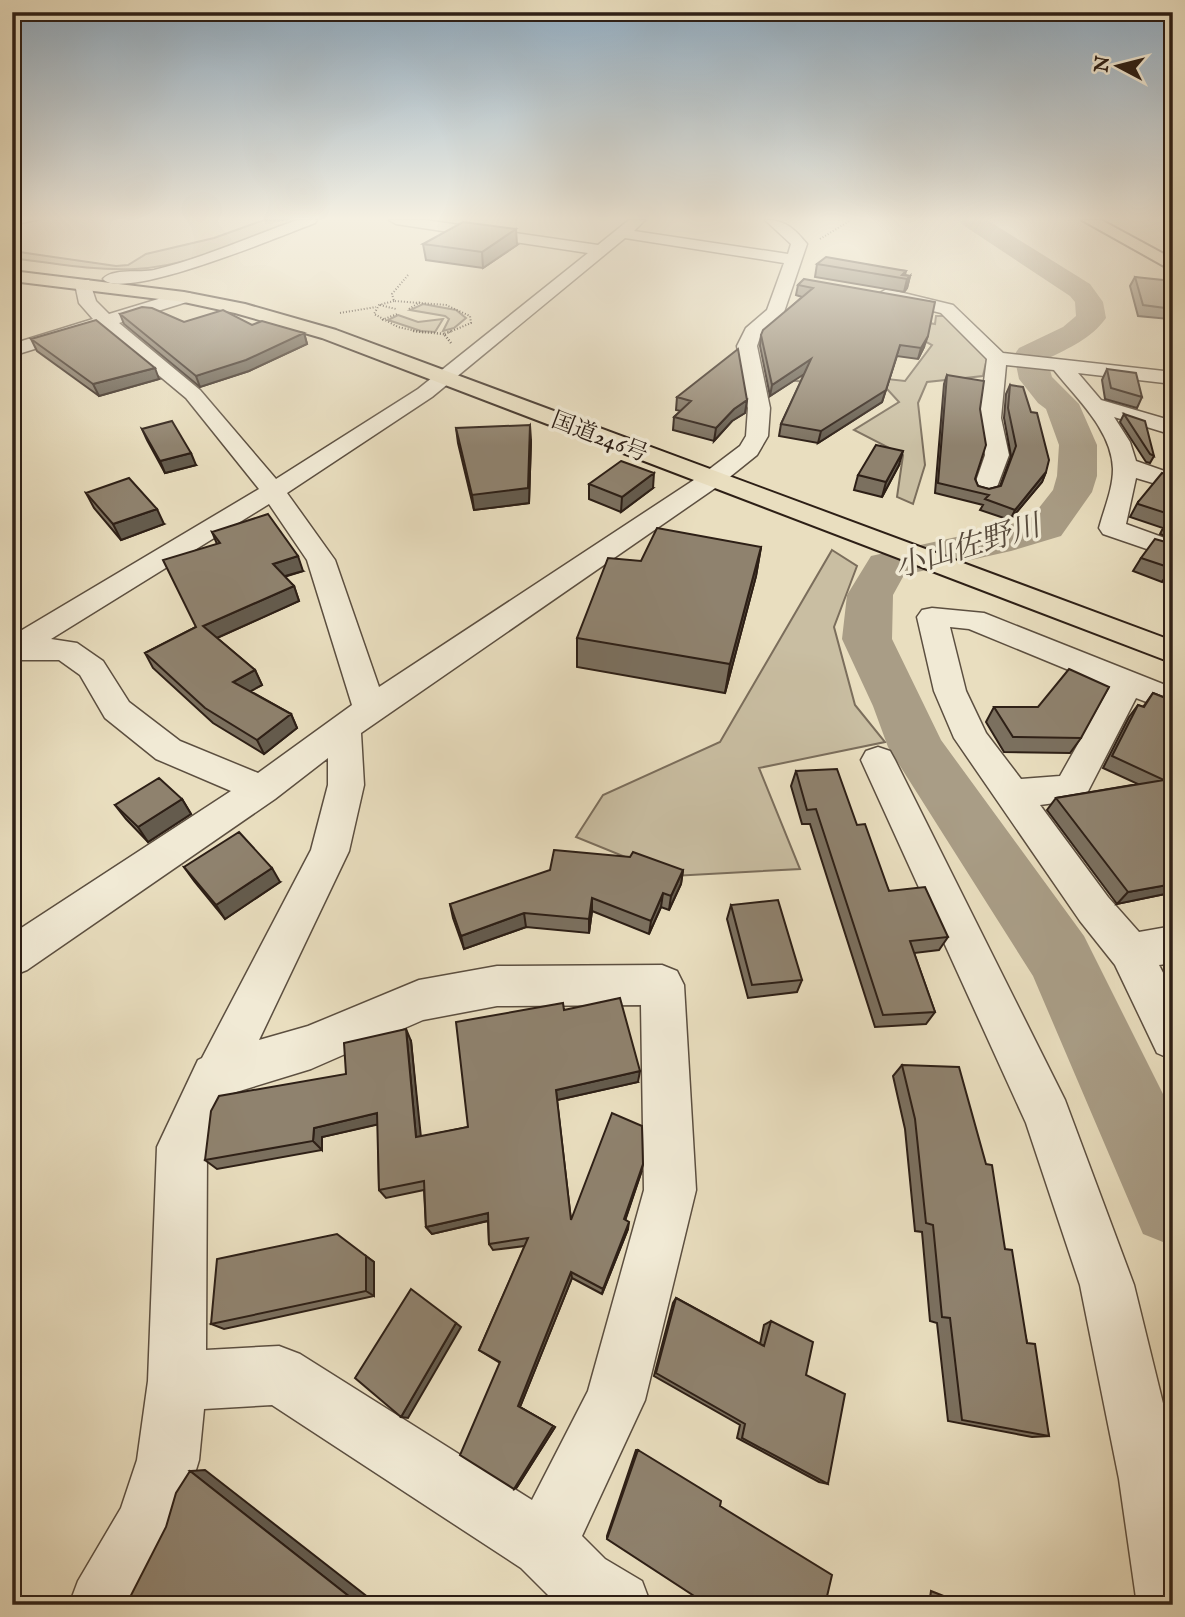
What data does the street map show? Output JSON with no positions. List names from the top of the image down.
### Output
{
  "streets": {
    "main road": ["国道246号"]
  },
  "water": ["小山佐野川"],
  "north": "left"
}
